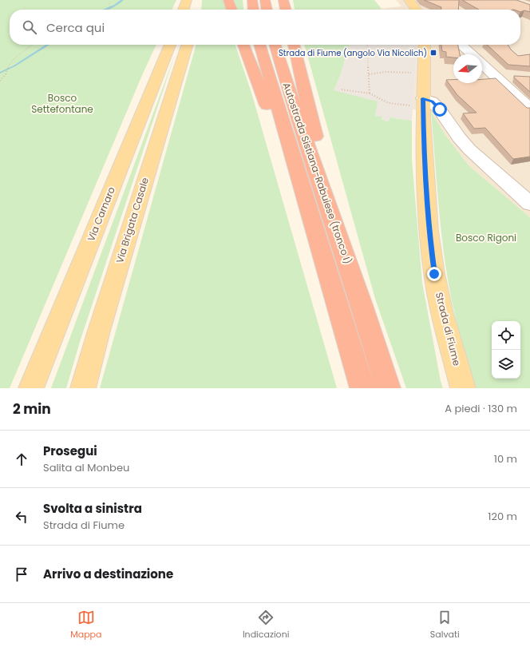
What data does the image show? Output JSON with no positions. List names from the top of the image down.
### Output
{
  "streets": {
    "highway": ["Autostrada Sistiana-Rabuiese (tronco I)"],
    "main road": ["Via Carnaro", "Via Brigata Casale", "Strada di Fiume"]
  },
  "parks": ["Bosco Settefontane", "Bosco Rigoni"],
  "places": {
    "transit": ["Strada di Fiume (angolo Via Nicolich)"]
  },
  "north": "left",
  "page": {
    "search": "Cerca qui",
    "heading": ["2 min", "A piedi · 130 m"],
    "list": [
      ["Prosegui", "Salita al Monbeu", "10 m"],
      ["Svolta a sinistra", "Strada di Fiume", "120 m"],
      "Arrivo a destinazione"
    ],
    "nav": ["Mappa", "Indicazioni", "Salvati"]
  }
}
